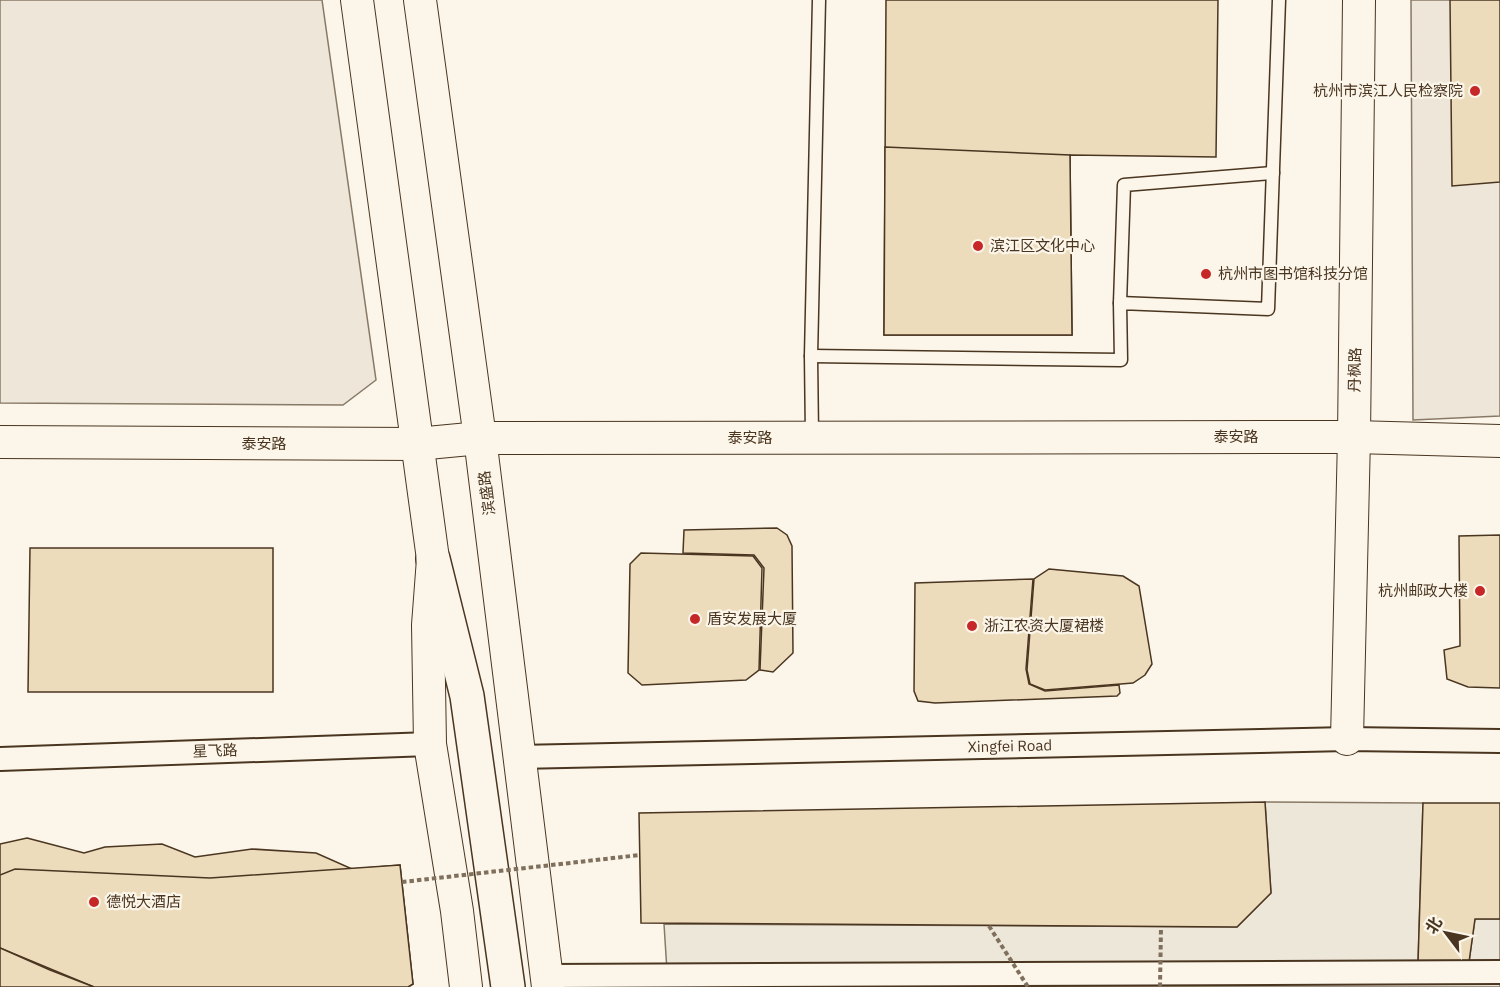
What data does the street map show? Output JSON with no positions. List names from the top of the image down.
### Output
{
  "streets": {
    "street": [
      "丹枫路",
      "泰安路",
      "滨盛路",
      "Xingfei Road",
      "星飞路"
    ]
  },
  "crossings": [
    ["丹枫路", "泰安路"],
    ["丹枫路", "Xingfei Road"],
    ["泰安路", "滨盛路"],
    ["滨盛路", "Xingfei Road"]
  ],
  "places": [
    "杭州市滨江人民检察院",
    "滨江区文化中心",
    "杭州市图书馆科技分馆",
    "杭州邮政大楼",
    "盾安发展大厦",
    "浙江农资大厦裙楼",
    "德悦大酒店"
  ],
  "north": "top left"
}
